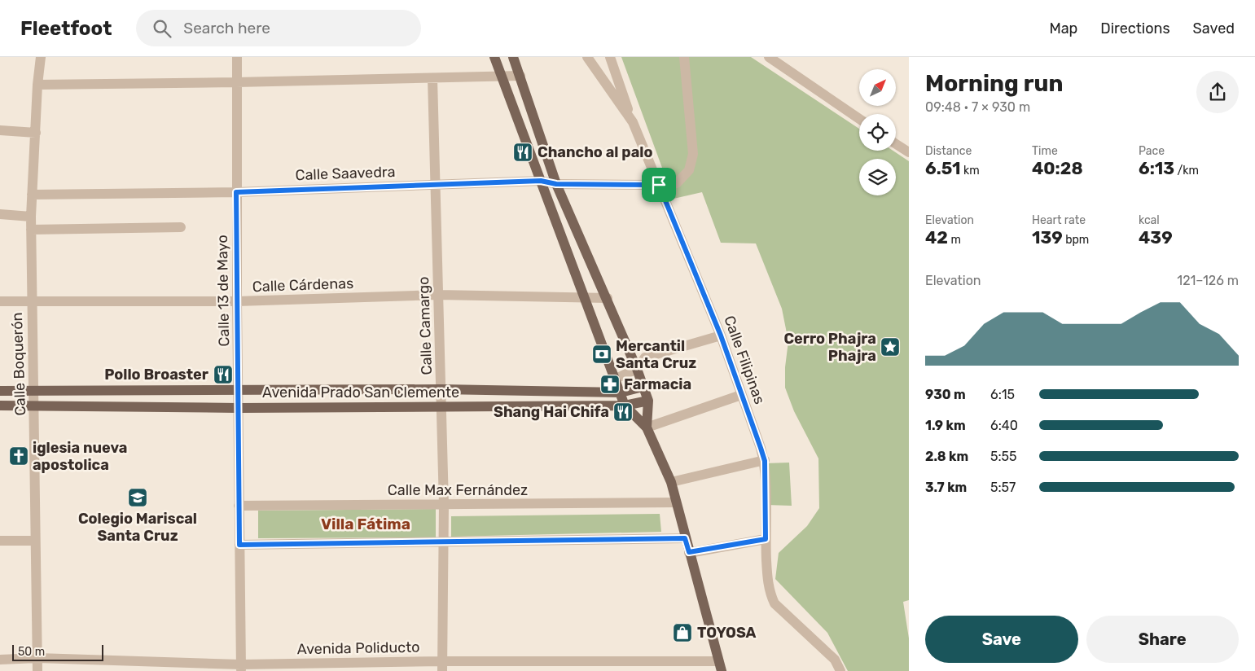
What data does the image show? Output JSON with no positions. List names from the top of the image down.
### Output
{
  "streets": {
    "main road": ["Avenida Prado San Clemente"],
    "street": [
      "Calle Saavedra",
      "Calle Cárdenas",
      "Calle 13 de Mayo",
      "Calle Camargo",
      "Calle Filipinas",
      "Calle Boquerón",
      "Calle Max Fernández",
      "Avenida Poliducto"
    ]
  },
  "crossings": [
    ["Calle Saavedra", "Calle 13 de Mayo"],
    ["Calle Saavedra", "Calle Camargo"],
    ["Calle Saavedra", "Calle Filipinas"],
    ["Calle Saavedra", "Calle Boquerón"],
    ["Calle Cárdenas", "Calle 13 de Mayo"],
    ["Calle Cárdenas", "Calle Camargo"],
    ["Calle Cárdenas", "Calle Boquerón"],
    ["Calle 13 de Mayo", "Avenida Prado San Clemente"],
    ["Calle 13 de Mayo", "Calle Max Fernández"],
    ["Calle 13 de Mayo", "Avenida Poliducto"],
    ["Calle Camargo", "Avenida Prado San Clemente"],
    ["Calle Camargo", "Calle Max Fernández"],
    ["Calle Camargo", "Avenida Poliducto"],
    ["Calle Boquerón", "Avenida Prado San Clemente"],
    ["Calle Boquerón", "Avenida Poliducto"]
  ],
  "districts": ["Villa Fátima"],
  "places": {
    "restaurant": ["Chancho al palo", "Pollo Broaster", "Shang Hai Chifa"],
    "place": ["Cerro Phajra Phajra"],
    "bank": ["Mercantil Santa Cruz"],
    "pharmacy": ["Farmacia"],
    "church": ["iglesia nueva apostolica"],
    "school or university": ["Colegio Mariscal Santa Cruz"],
    "shop": ["TOYOSA"]
  },
  "scale_bar": "50 m",
  "north": "top right",
  "page": {
    "header": "Fleetfoot",
    "search": "Search here",
    "nav": ["Map", "Directions", "Saved"],
    "heading": ["Morning run", "09:48 · 7 × 930 m"],
    "stats": [
      ["Distance", "6.51 km"],
      ["Time", "40:28"],
      ["Pace", "6:13 /km"],
      ["Elevation", "42 m"],
      ["Heart rate", "139 bpm"],
      ["kcal", "439"]
    ],
    "chart": ["Elevation", "121–126 m"],
    "list": [
      {
        "name": "930 m",
        "note": "6:15"
      },
      {
        "name": "1.9 km",
        "note": "6:40"
      },
      {
        "name": "2.8 km",
        "note": "5:55"
      },
      {
        "name": "3.7 km",
        "note": "5:57"
      }
    ],
    "buttons": ["Save", "Share"],
    "scale": "50 m"
  }
}
